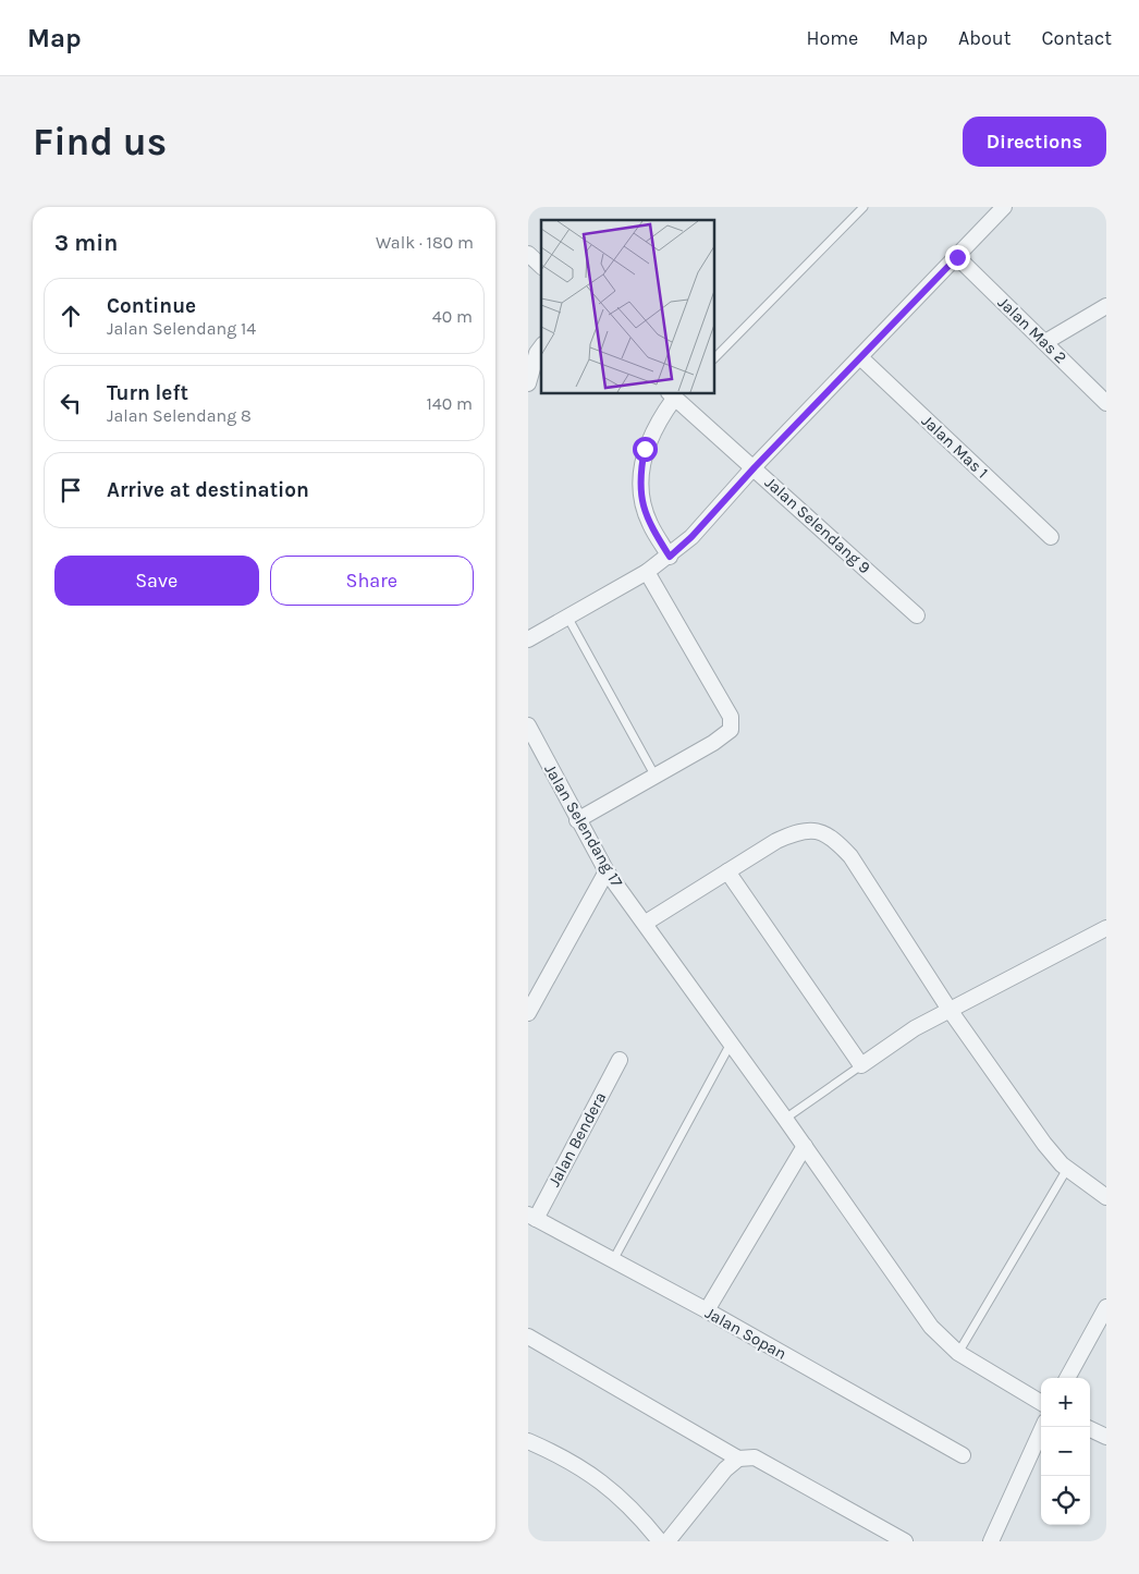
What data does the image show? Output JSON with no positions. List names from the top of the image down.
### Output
{
  "streets": {
    "street": [
      "Jalan Mas 2",
      "Jalan Mas 1",
      "Jalan Selendang 9",
      "Jalan Selendang 17",
      "Jalan Bendera",
      "Jalan Sopan"
    ]
  },
  "crossings": [
    ["Jalan Bendera", "Jalan Sopan"]
  ],
  "page": {
    "header": "Map",
    "nav": [
      "Home",
      "Map",
      "About",
      "Contact"
    ],
    "buttons": [
      "Directions",
      ["Save", "Share"]
    ],
    "title": "Find us",
    "heading": ["3 min", "Walk · 180 m"],
    "list": [
      ["Continue", "Jalan Selendang 14", "40 m"],
      ["Turn left", "Jalan Selendang 8", "140 m"],
      "Arrive at destination"
    ],
    "map_buttons": ["+", "−"]
  }
}
